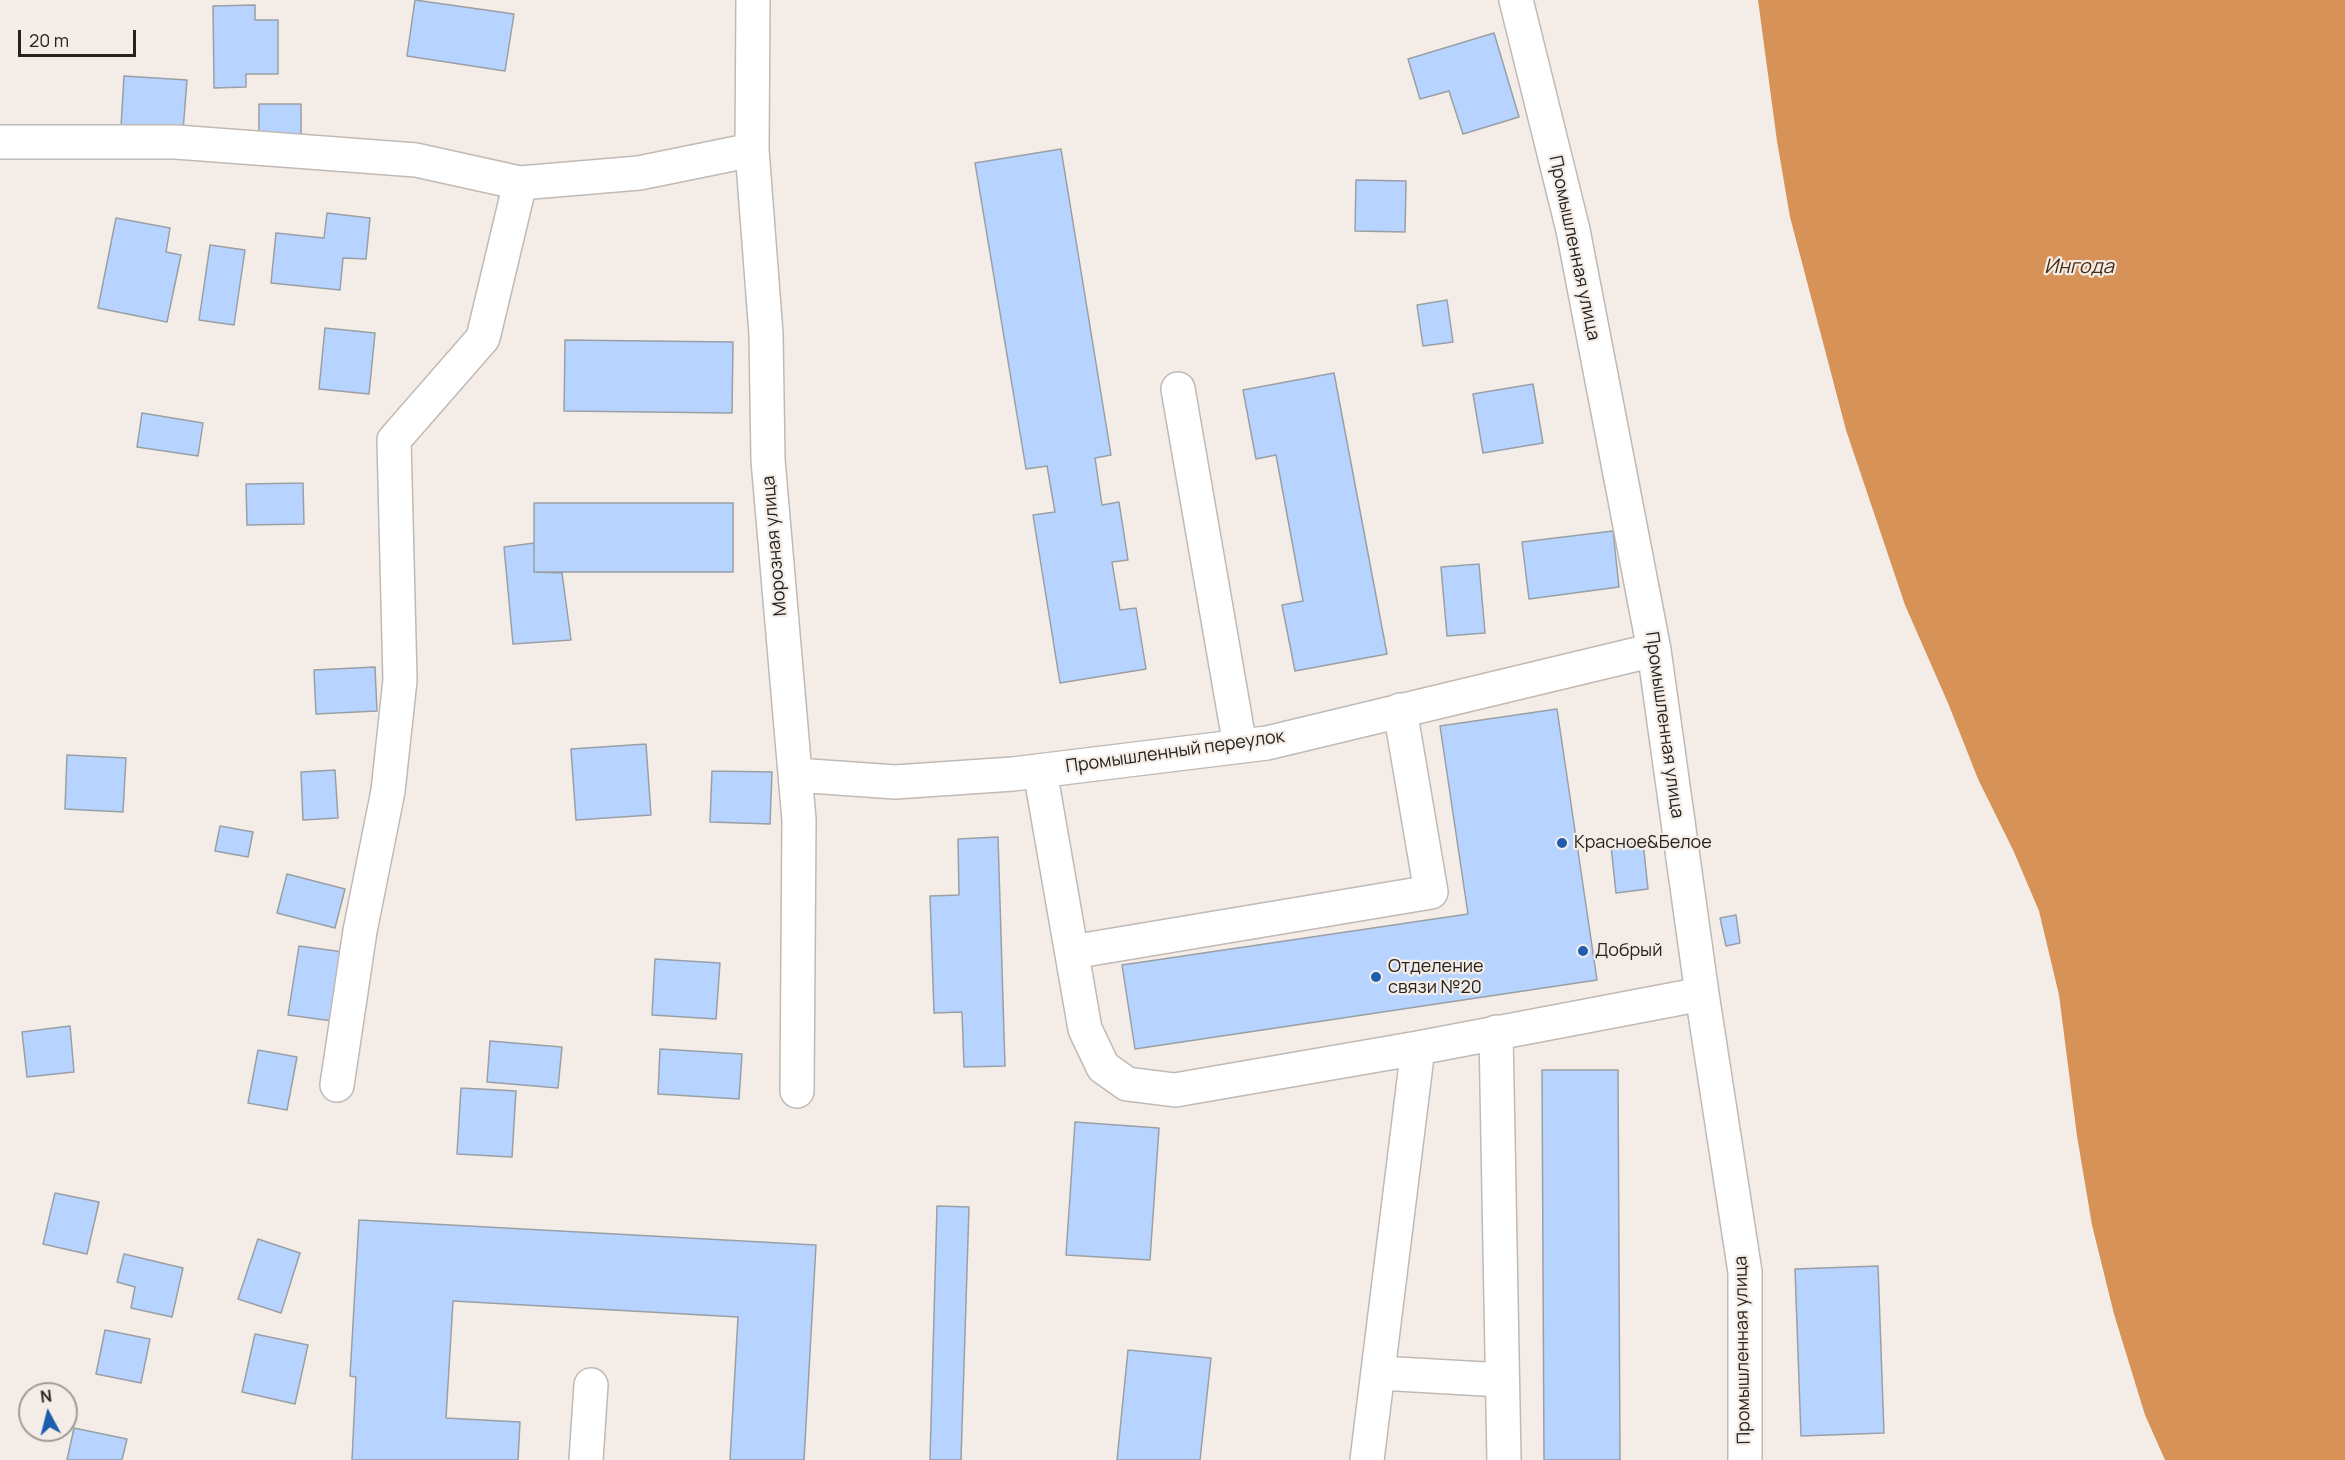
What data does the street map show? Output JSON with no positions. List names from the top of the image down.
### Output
{
  "streets": {
    "street": ["Промышленная улица", "Морозная улица", "Промышленный переулок"]
  },
  "crossings": [
    ["Промышленная улица", "Промышленный переулок"],
    ["Морозная улица", "Промышленный переулок"]
  ],
  "water": ["Ингода"],
  "places": ["Красное&Белое", "Добрый", "Отделение связи №20"],
  "scale_bar": "20 m",
  "north": "top"
}
